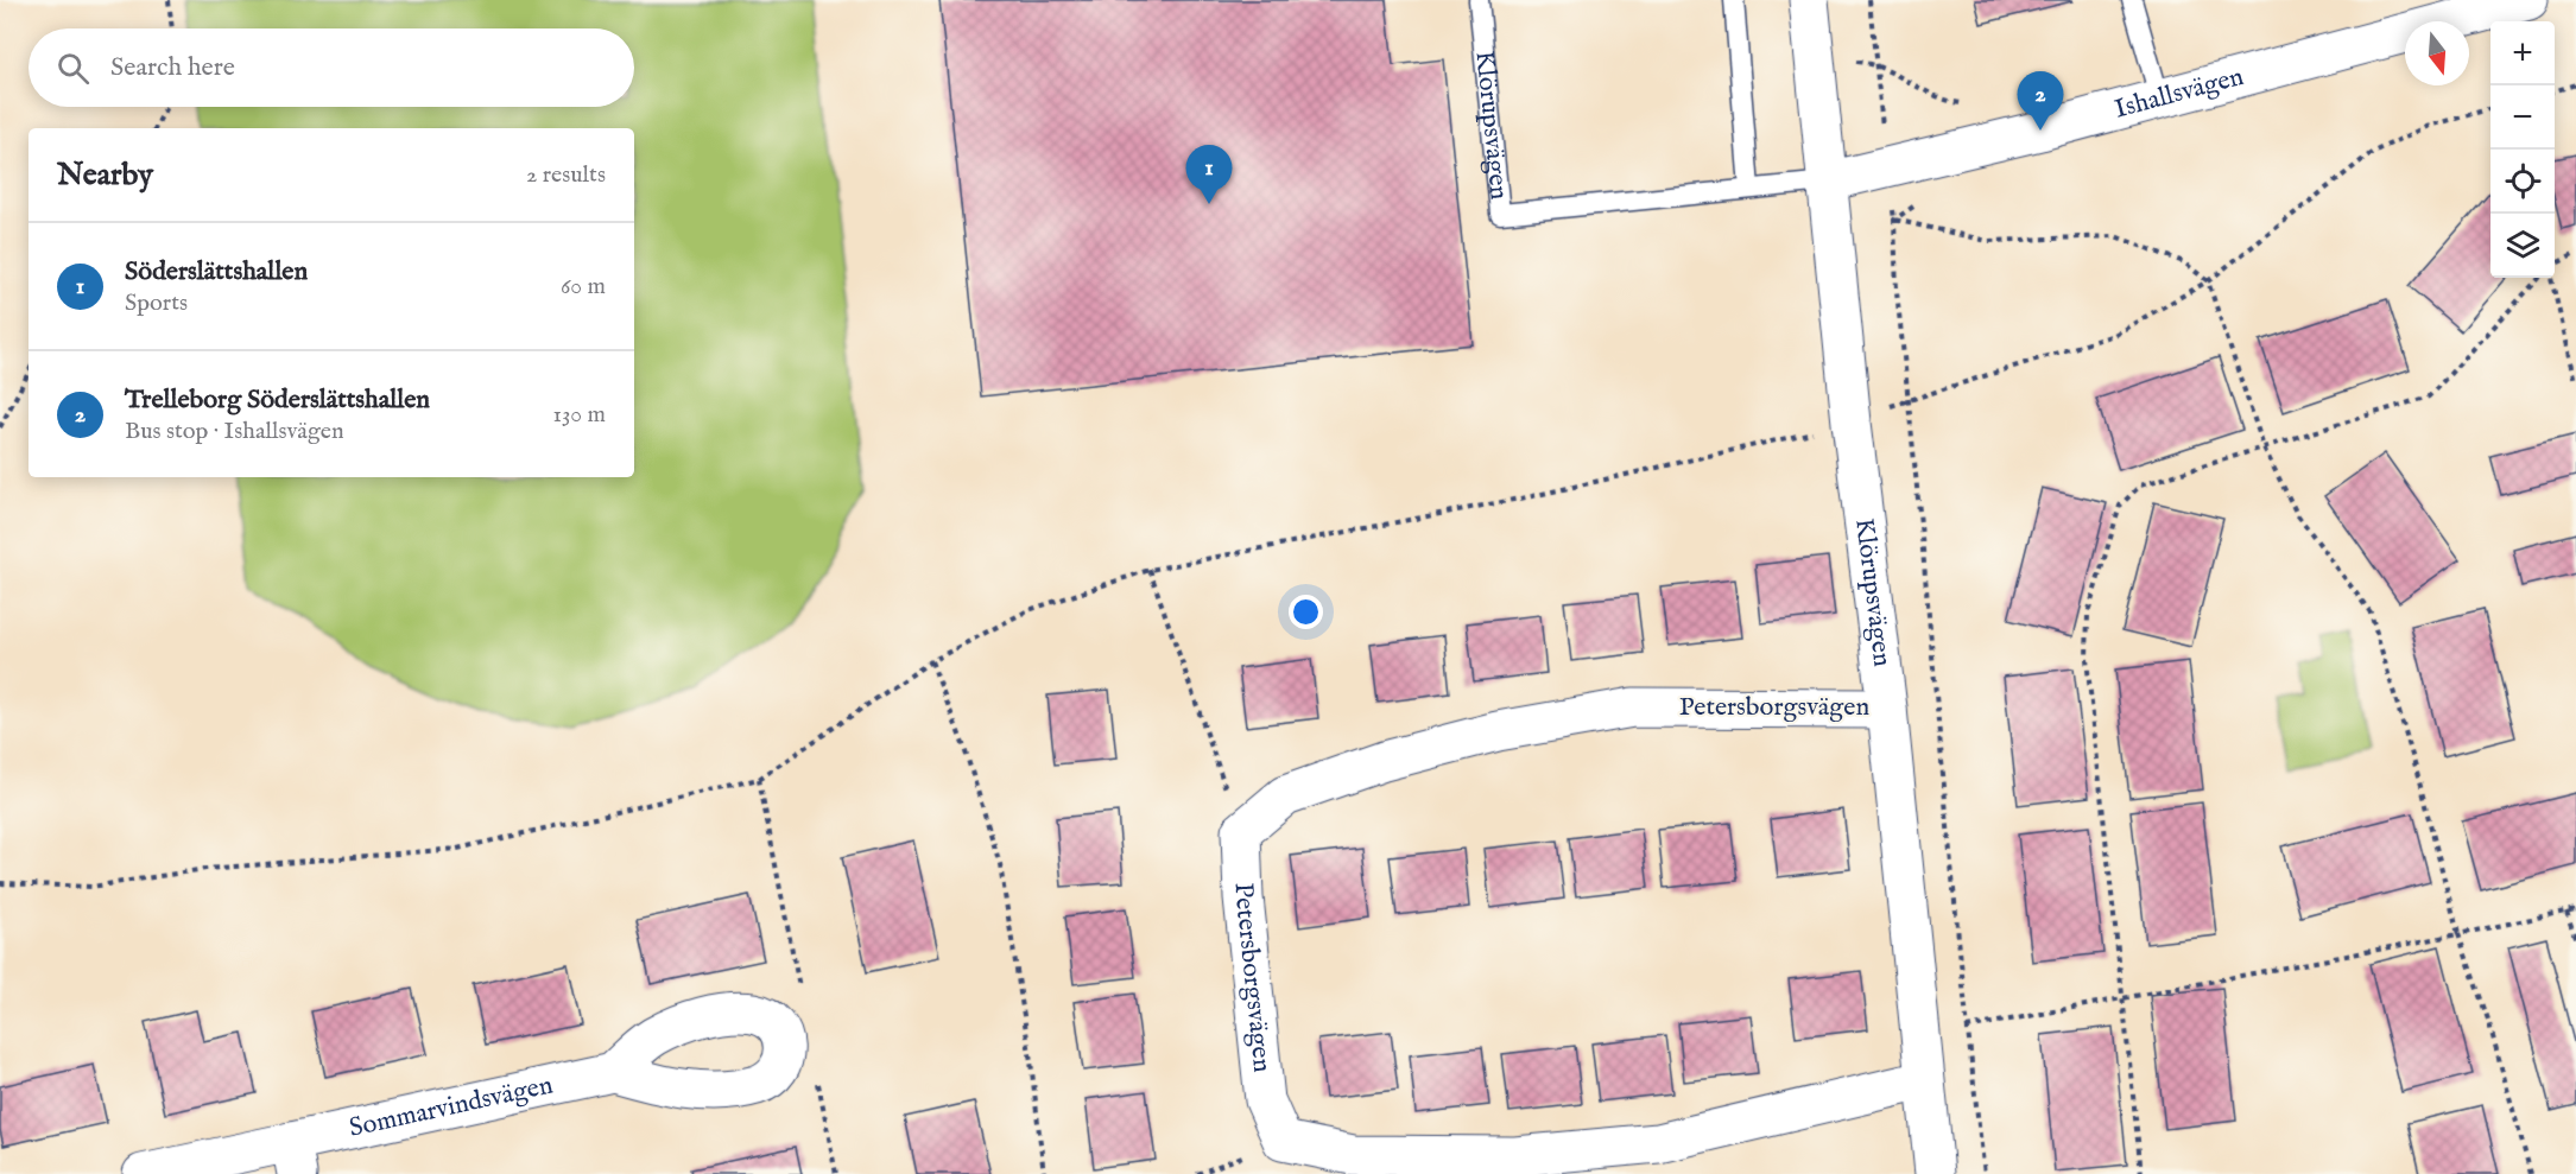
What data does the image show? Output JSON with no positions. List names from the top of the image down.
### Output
{
  "streets": {
    "street": [
      "Ishallsvägen",
      "Klörupsvägen",
      "Petersborgsvägen",
      "Sommarvindsvägen"
    ]
  },
  "crossings": [
    ["Ishallsvägen", "Klörupsvägen"],
    ["Klörupsvägen", "Petersborgsvägen"]
  ],
  "north": "bottom",
  "page": {
    "map_buttons": ["+", "−"],
    "search": "Search here",
    "pins": ["2", "1"],
    "heading": ["Nearby", "2 results"],
    "list": [
      {
        "mark": "1",
        "name": "Söderslättshallen",
        "note": "Sports",
        "value": "60 m"
      },
      {
        "mark": "2",
        "name": "Trelleborg Söderslättshallen",
        "note": "Bus stop · Ishallsvägen",
        "value": "130 m"
      }
    ]
  }
}
